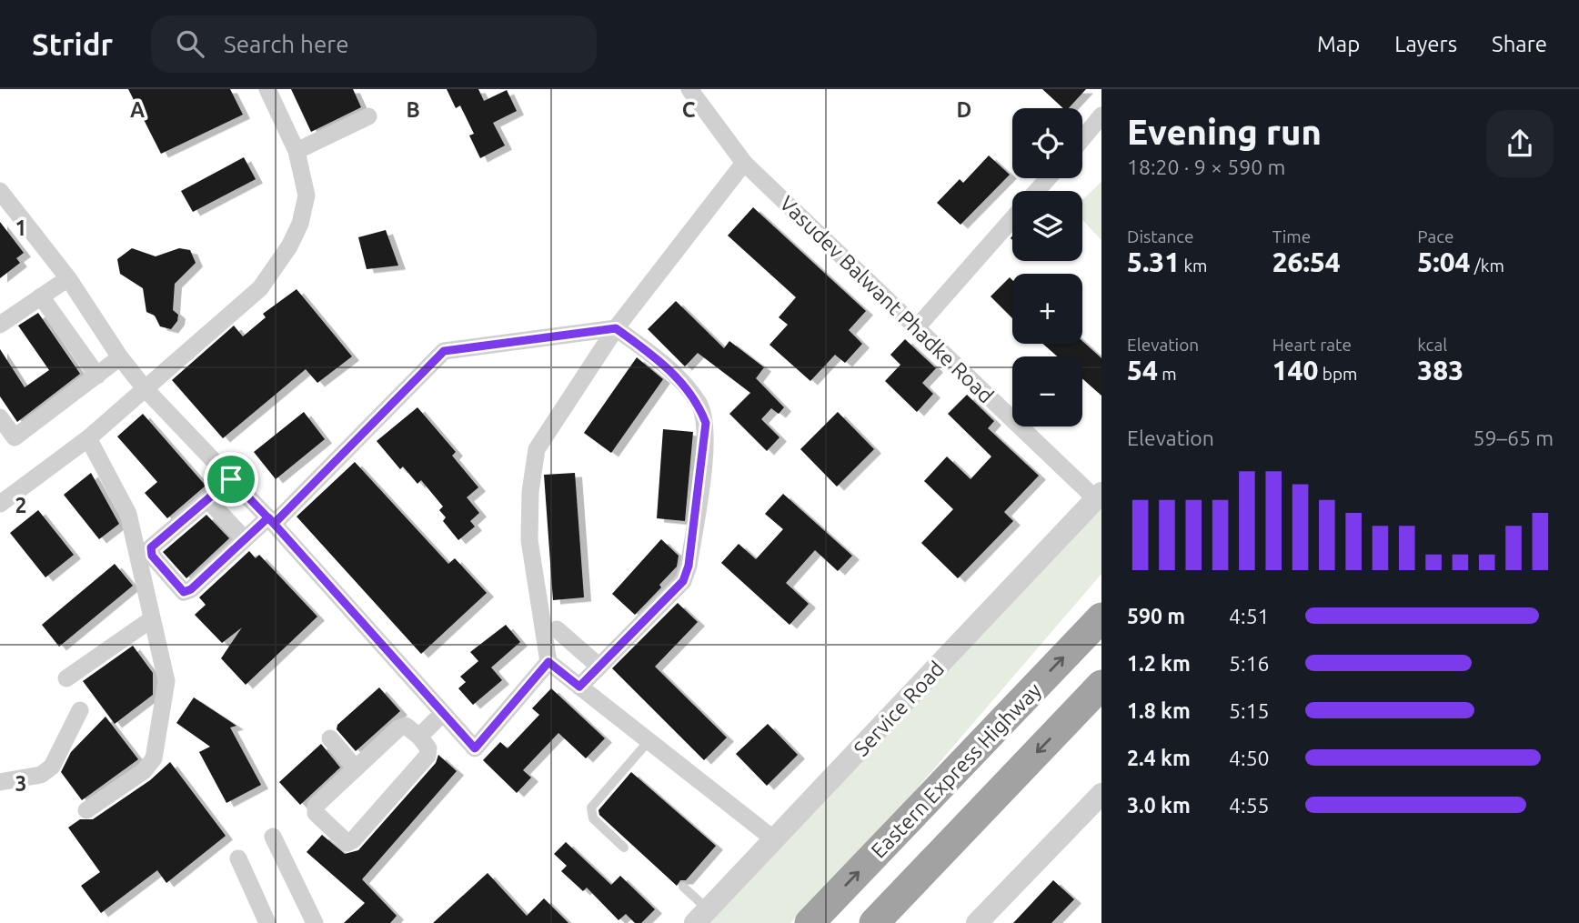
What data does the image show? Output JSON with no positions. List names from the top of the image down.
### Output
{
  "streets": {
    "highway": ["Eastern Express Highway"],
    "street": ["Vasudev Balwant Phadke Road", "Service Road"]
  },
  "crossings": [
    ["Vasudev Balwant Phadke Road", "Service Road"]
  ],
  "page": {
    "header": "Stridr",
    "search": "Search here",
    "nav": ["Map", "Layers", "Share"],
    "heading": ["Evening run", "18:20 · 9 × 590 m"],
    "map_buttons": ["+", "−"],
    "stats": [
      ["Distance", "5.31 km"],
      ["Time", "26:54"],
      ["Pace", "5:04 /km"],
      ["Elevation", "54 m"],
      ["Heart rate", "140 bpm"],
      ["kcal", "383"]
    ],
    "chart": ["Elevation", "59–65 m"],
    "list": [
      {
        "name": "590 m",
        "note": "4:51"
      },
      {
        "name": "1.2 km",
        "note": "5:16"
      },
      {
        "name": "1.8 km",
        "note": "5:15"
      },
      {
        "name": "2.4 km",
        "note": "4:50"
      },
      {
        "name": "3.0 km",
        "note": "4:55"
      }
    ]
  },
  "grid": {
    "columns": [
      "A",
      "B",
      "C",
      "D"
    ],
    "rows": ["1", "2", "3"]
  }
}
